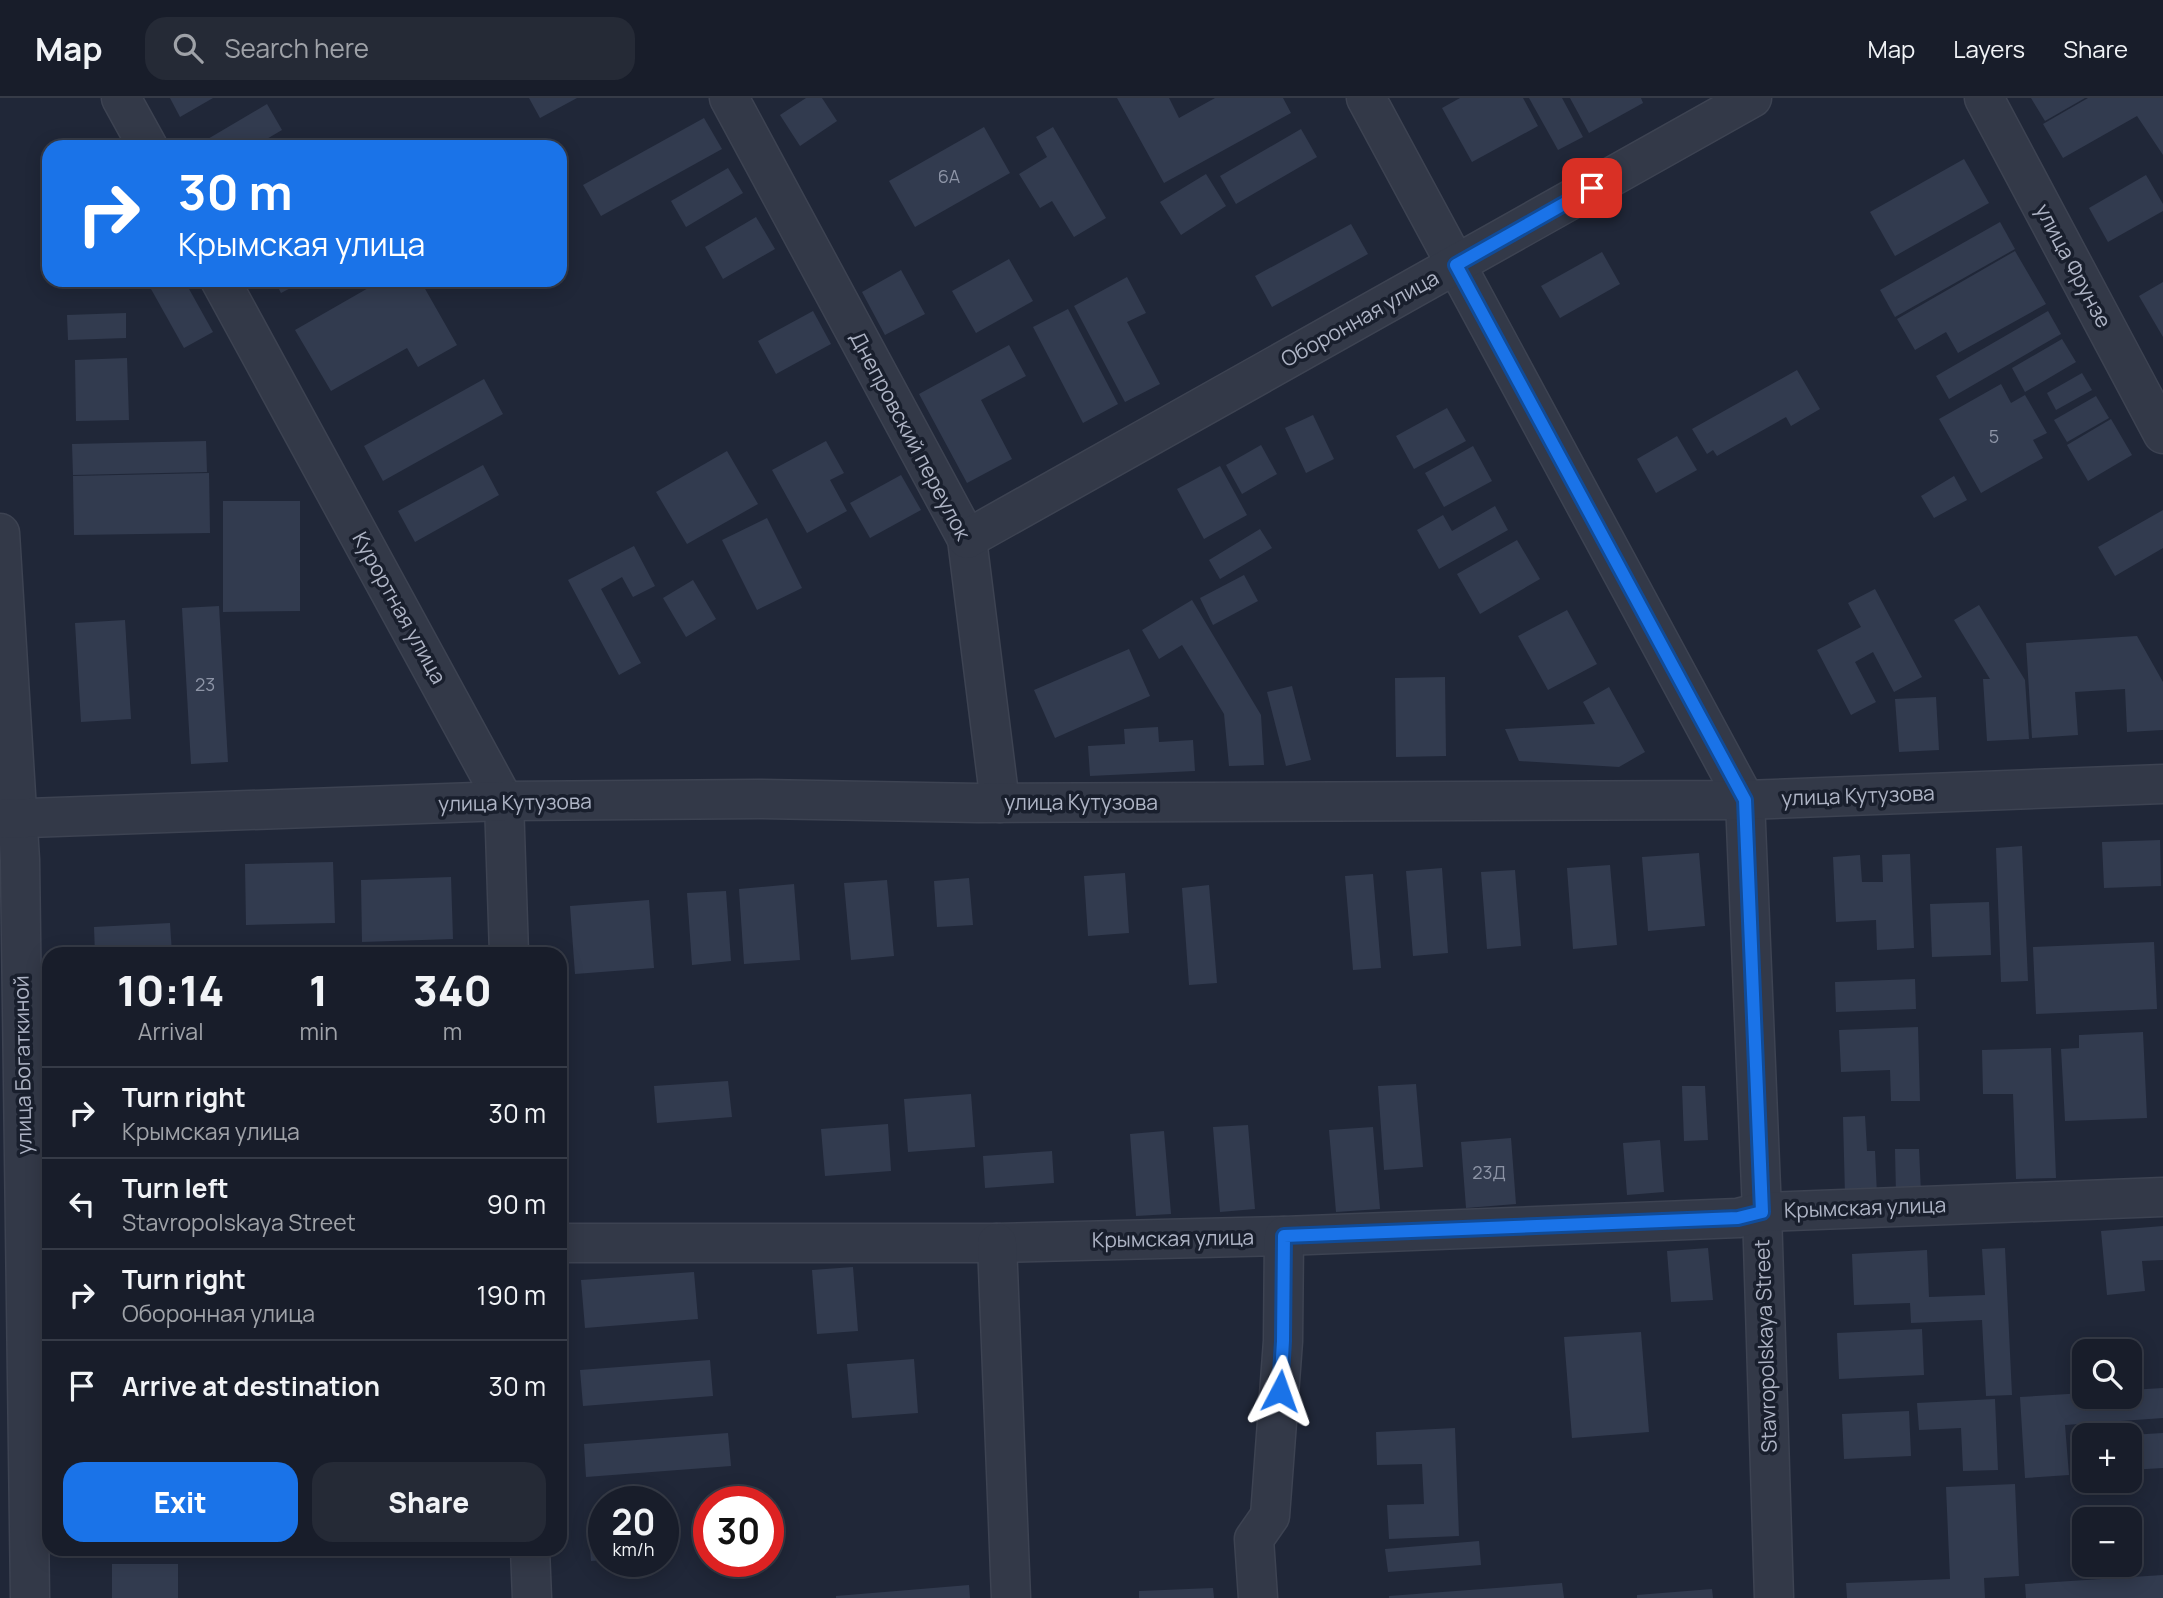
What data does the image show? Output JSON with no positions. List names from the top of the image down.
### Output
{
  "streets": {
    "street": [
      "улица Фрунзе",
      "Оборонная улица",
      "Днепровский переулок",
      "Курортная улица",
      "улица Кутузова",
      "улица Богаткиной",
      "Крымская улица",
      "Stavropolskaya Street"
    ]
  },
  "crossings": [
    ["Оборонная улица", "Днепровский переулок"],
    ["Оборонная улица", "Stavropolskaya Street"],
    ["Днепровский переулок", "улица Кутузова"],
    ["Курортная улица", "улица Кутузова"],
    ["улица Кутузова", "улица Богаткиной"],
    ["улица Кутузова", "Stavropolskaya Street"],
    ["Крымская улица", "Stavropolskaya Street"]
  ],
  "house_numbers": [
    "6А",
    "5",
    "23",
    "23Д"
  ],
  "page": {
    "header": "Map",
    "search": "Search here",
    "nav": ["Map", "Layers", "Share"],
    "turn": ["30 m", "Крымская улица"],
    "eta": [
      "10:14",
      "Arrival",
      "1",
      "min",
      "340",
      "m"
    ],
    "list": [
      {
        "name": "Turn right",
        "note": "Крымская улица",
        "value": "30 m"
      },
      {
        "name": "Turn left",
        "note": "Stavropolskaya Street",
        "value": "90 m"
      },
      {
        "name": "Turn right",
        "note": "Оборонная улица",
        "value": "190 m"
      },
      {
        "name": "Arrive at destination",
        "value": "30 m"
      }
    ],
    "map_buttons": ["+", "−"],
    "buttons": ["Exit", "Share"],
    "speed": "20 km/h",
    "limit": "30"
  }
}
